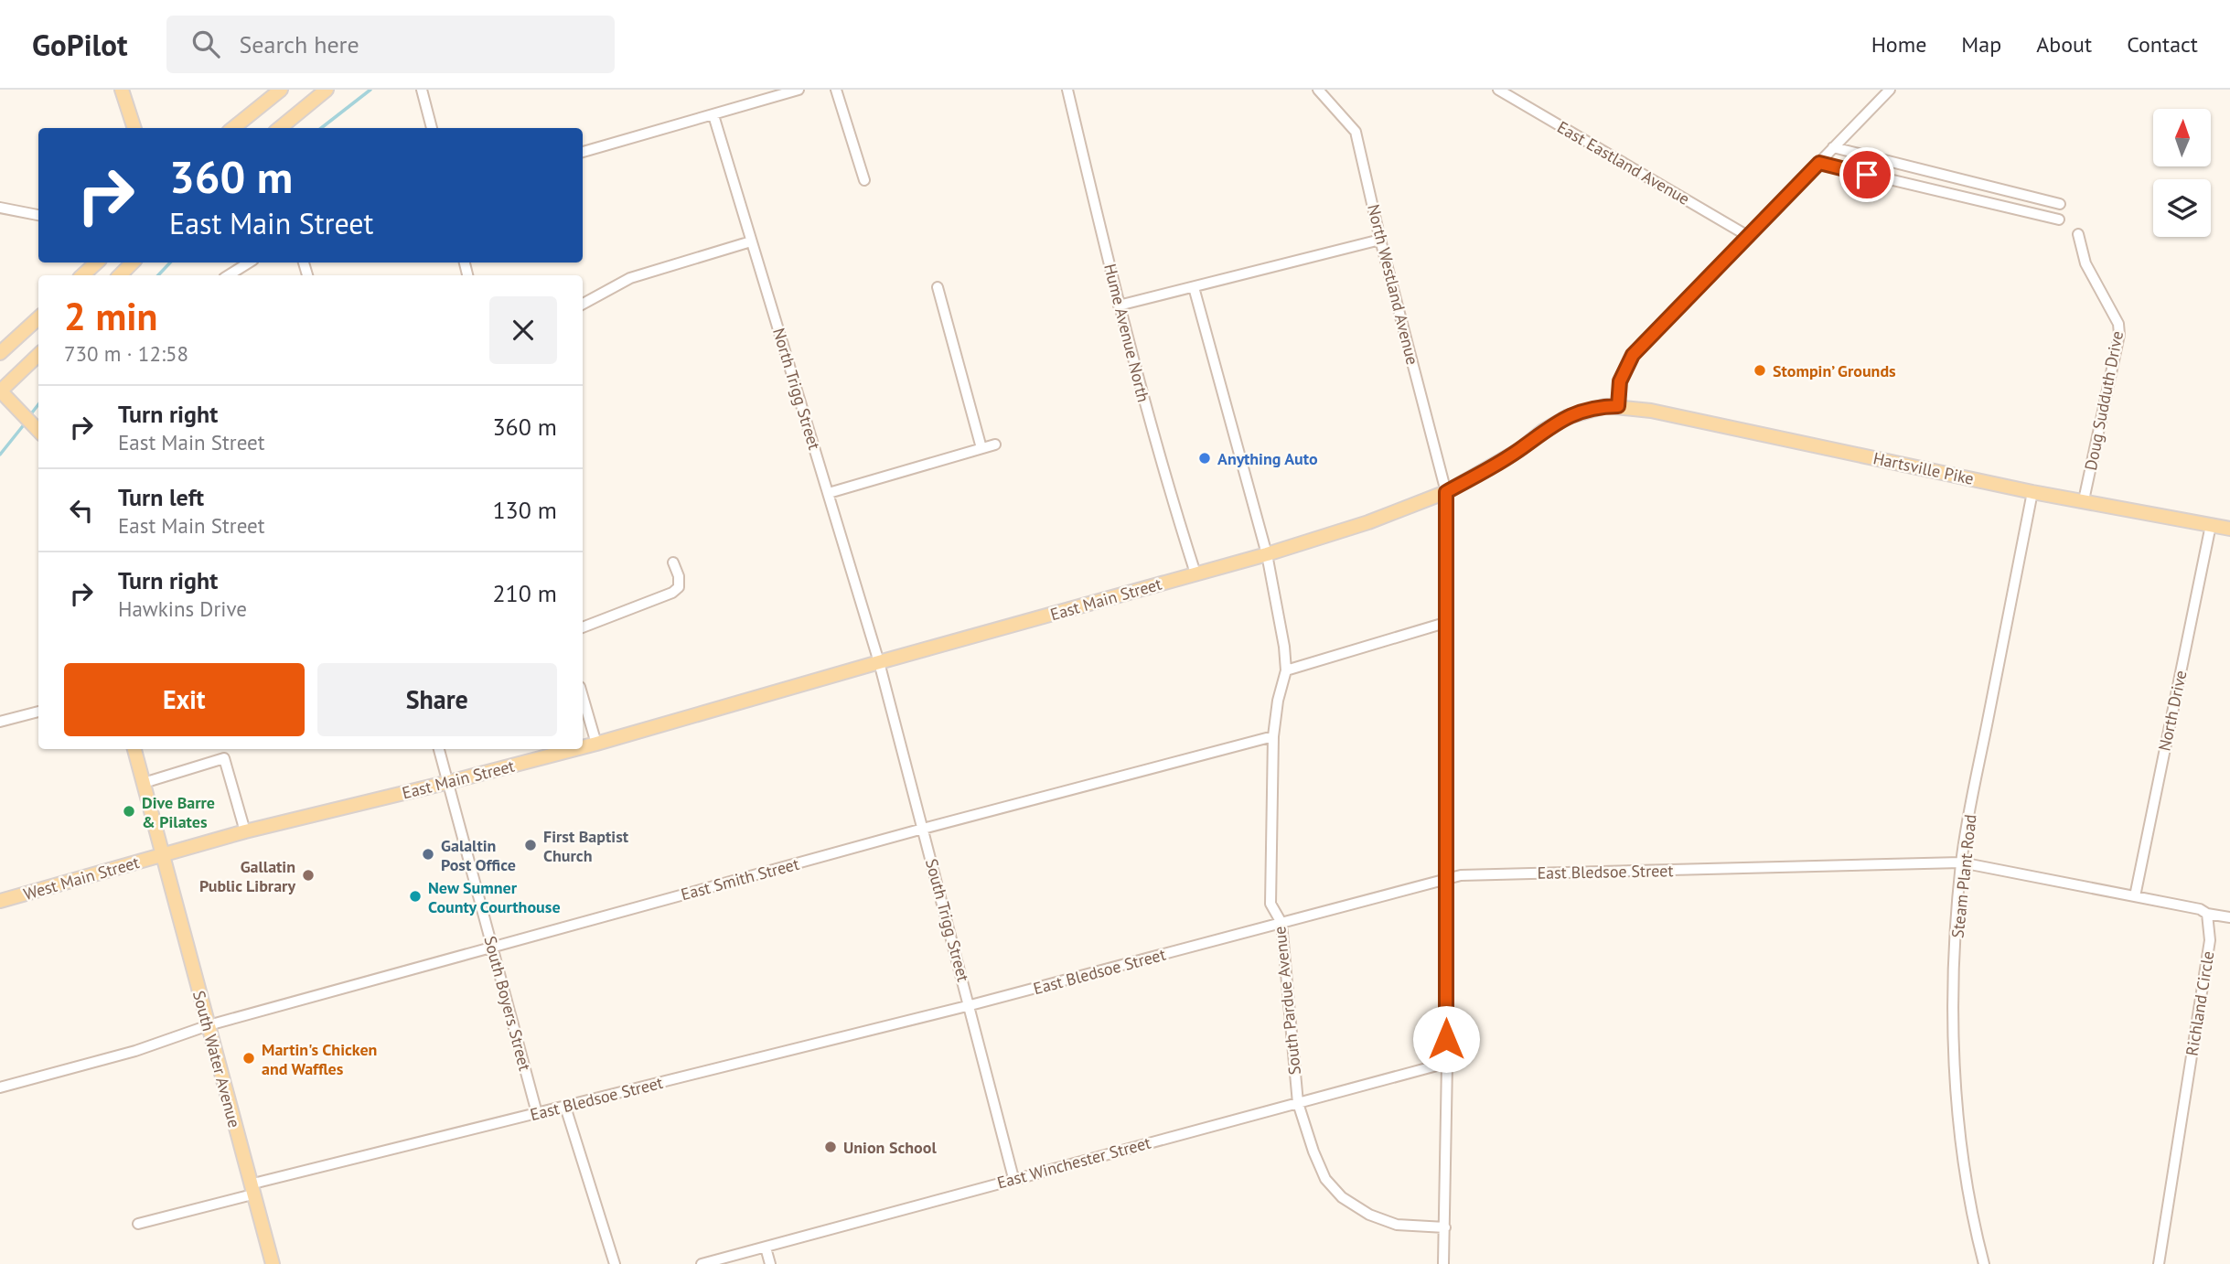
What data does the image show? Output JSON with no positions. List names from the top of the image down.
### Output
{
  "streets": {
    "main road": [
      "Hartsville Pike",
      "East Main Street",
      "West Main Street",
      "South Water Avenue"
    ],
    "street": [
      "East Eastland Avenue",
      "North Westland Avenue",
      "Hume Avenue North",
      "North Trigg Street",
      "Doug Sudduth Drive",
      "North Drive",
      "East Bledsoe Street",
      "Steam Plant Road",
      "East Smith Street",
      "South Trigg Street",
      "South Pardue Avenue",
      "South Boyers Street",
      "Richland Circle",
      "East Winchester Street"
    ]
  },
  "crossings": [
    ["North Westland Avenue", "East Main Street"],
    ["North Westland Avenue", "East Bledsoe Street"],
    ["North Westland Avenue", "South Pardue Avenue"],
    ["North Westland Avenue", "East Winchester Street"],
    ["Hume Avenue North", "East Main Street"],
    ["North Trigg Street", "East Main Street"],
    ["North Trigg Street", "South Trigg Street"],
    ["Doug Sudduth Drive", "Hartsville Pike"],
    ["Hartsville Pike", "East Main Street"],
    ["Hartsville Pike", "North Drive"],
    ["Hartsville Pike", "Steam Plant Road"],
    ["East Main Street", "West Main Street"],
    ["East Main Street", "South Trigg Street"],
    ["East Main Street", "South Pardue Avenue"],
    ["East Main Street", "South Boyers Street"],
    ["East Main Street", "South Water Avenue"],
    ["East Bledsoe Street", "Steam Plant Road"],
    ["East Bledsoe Street", "South Trigg Street"],
    ["East Bledsoe Street", "South Pardue Avenue"],
    ["East Bledsoe Street", "South Boyers Street"],
    ["East Bledsoe Street", "South Water Avenue"],
    ["West Main Street", "South Water Avenue"],
    ["East Smith Street", "South Trigg Street"],
    ["East Smith Street", "South Pardue Avenue"],
    ["East Smith Street", "South Boyers Street"],
    ["East Smith Street", "South Water Avenue"],
    ["South Trigg Street", "East Winchester Street"],
    ["South Pardue Avenue", "East Winchester Street"]
  ],
  "places": [
    "Stompin’ Grounds",
    "Anything Auto",
    "Dive Barre & Pilates",
    "First Baptist Church",
    "Galaltin Post Office",
    "Gallatin Public Library",
    "New Sumner County Courthouse",
    "Martin's Chicken and Waffles",
    "Union School"
  ],
  "north": "top",
  "page": {
    "header": "GoPilot",
    "search": "Search here",
    "nav": [
      "Home",
      "Map",
      "About",
      "Contact"
    ],
    "turn": ["360 m", "East Main Street"],
    "heading": ["2 min", "730 m · 12:58"],
    "list": [
      {
        "name": "Turn right",
        "note": "East Main Street",
        "value": "360 m"
      },
      {
        "name": "Turn left",
        "note": "East Main Street",
        "value": "130 m"
      },
      {
        "name": "Turn right",
        "note": "Hawkins Drive",
        "value": "210 m"
      }
    ],
    "buttons": ["Exit", "Share"]
  }
}
